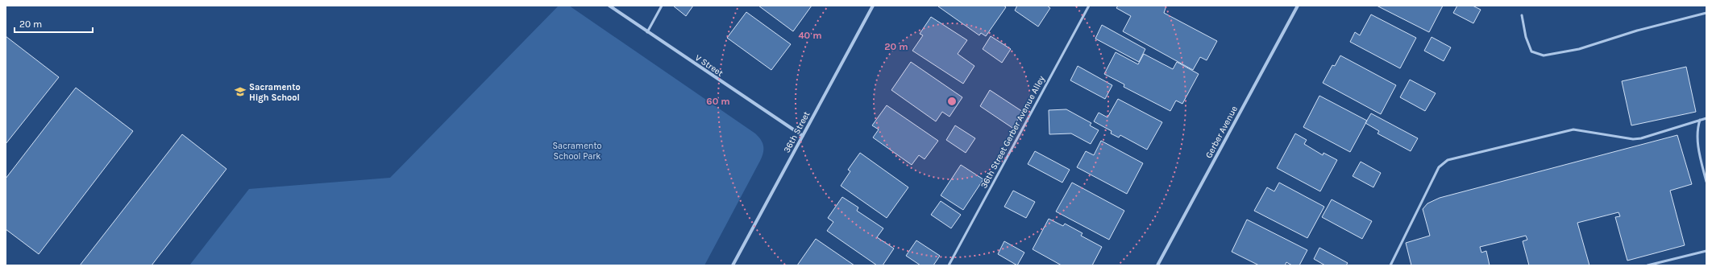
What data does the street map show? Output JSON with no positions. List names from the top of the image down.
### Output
{
  "streets": {
    "street": ["V Street", "36th Street", "Gerber Avenue"],
    "lane": ["36th Street Gerber Avenue Alley"]
  },
  "crossings": [
    ["V Street", "36th Street"]
  ],
  "parks": ["Sacramento School Park"],
  "places": {
    "school or university": ["Sacramento High School"]
  },
  "scale_bar": "20 m",
  "rings": ["40 m", "20 m", "60 m"]
}
